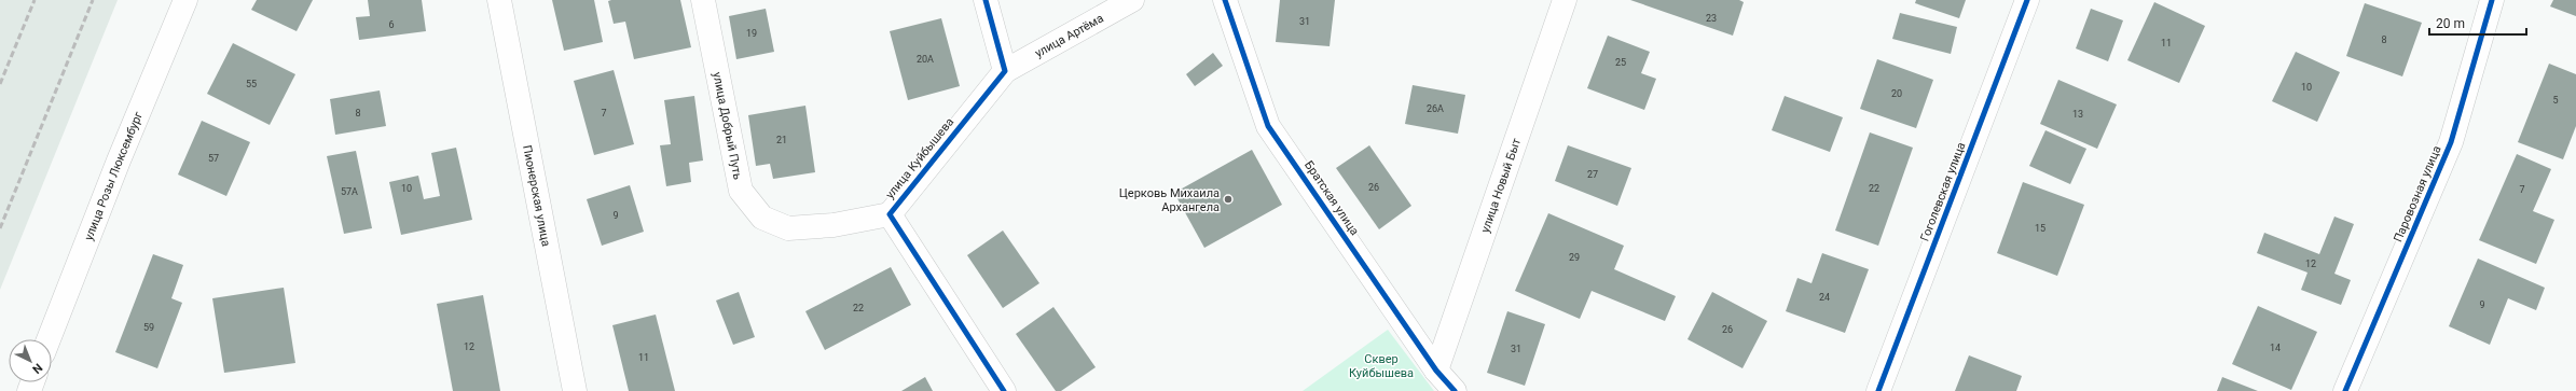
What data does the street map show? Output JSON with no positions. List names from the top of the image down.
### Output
{
  "streets": {
    "street": [
      "улица Артёма",
      "улица Добрый Путь",
      "улица Куйбышева",
      "улица Розы Люксембург",
      "улица Новый Быт",
      "Гоголевская улица",
      "Паровозная улица",
      "Пионерская улица",
      "Братская улица"
    ]
  },
  "crossings": [
    ["улица Артёма", "улица Куйбышева"],
    ["улица Добрый Путь", "улица Куйбышева"],
    ["улица Новый Быт", "Братская улица"]
  ],
  "parks": ["Сквер Куйбышева"],
  "places": ["Церковь Михаила Архангела"],
  "house_numbers": [
    "23",
    "31",
    "6",
    "19",
    "8",
    "11",
    "20А",
    "25",
    "55",
    "10",
    "20",
    "5",
    "26А",
    "8",
    "7",
    "13",
    "21",
    "57",
    "27",
    "26",
    "10",
    "22",
    "7",
    "57А",
    "9",
    "15",
    "29",
    "12",
    "24",
    "9",
    "22",
    "59",
    "26",
    "12",
    "14",
    "31",
    "11"
  ],
  "scale_bar": "20 m",
  "north": "bottom right"
}
